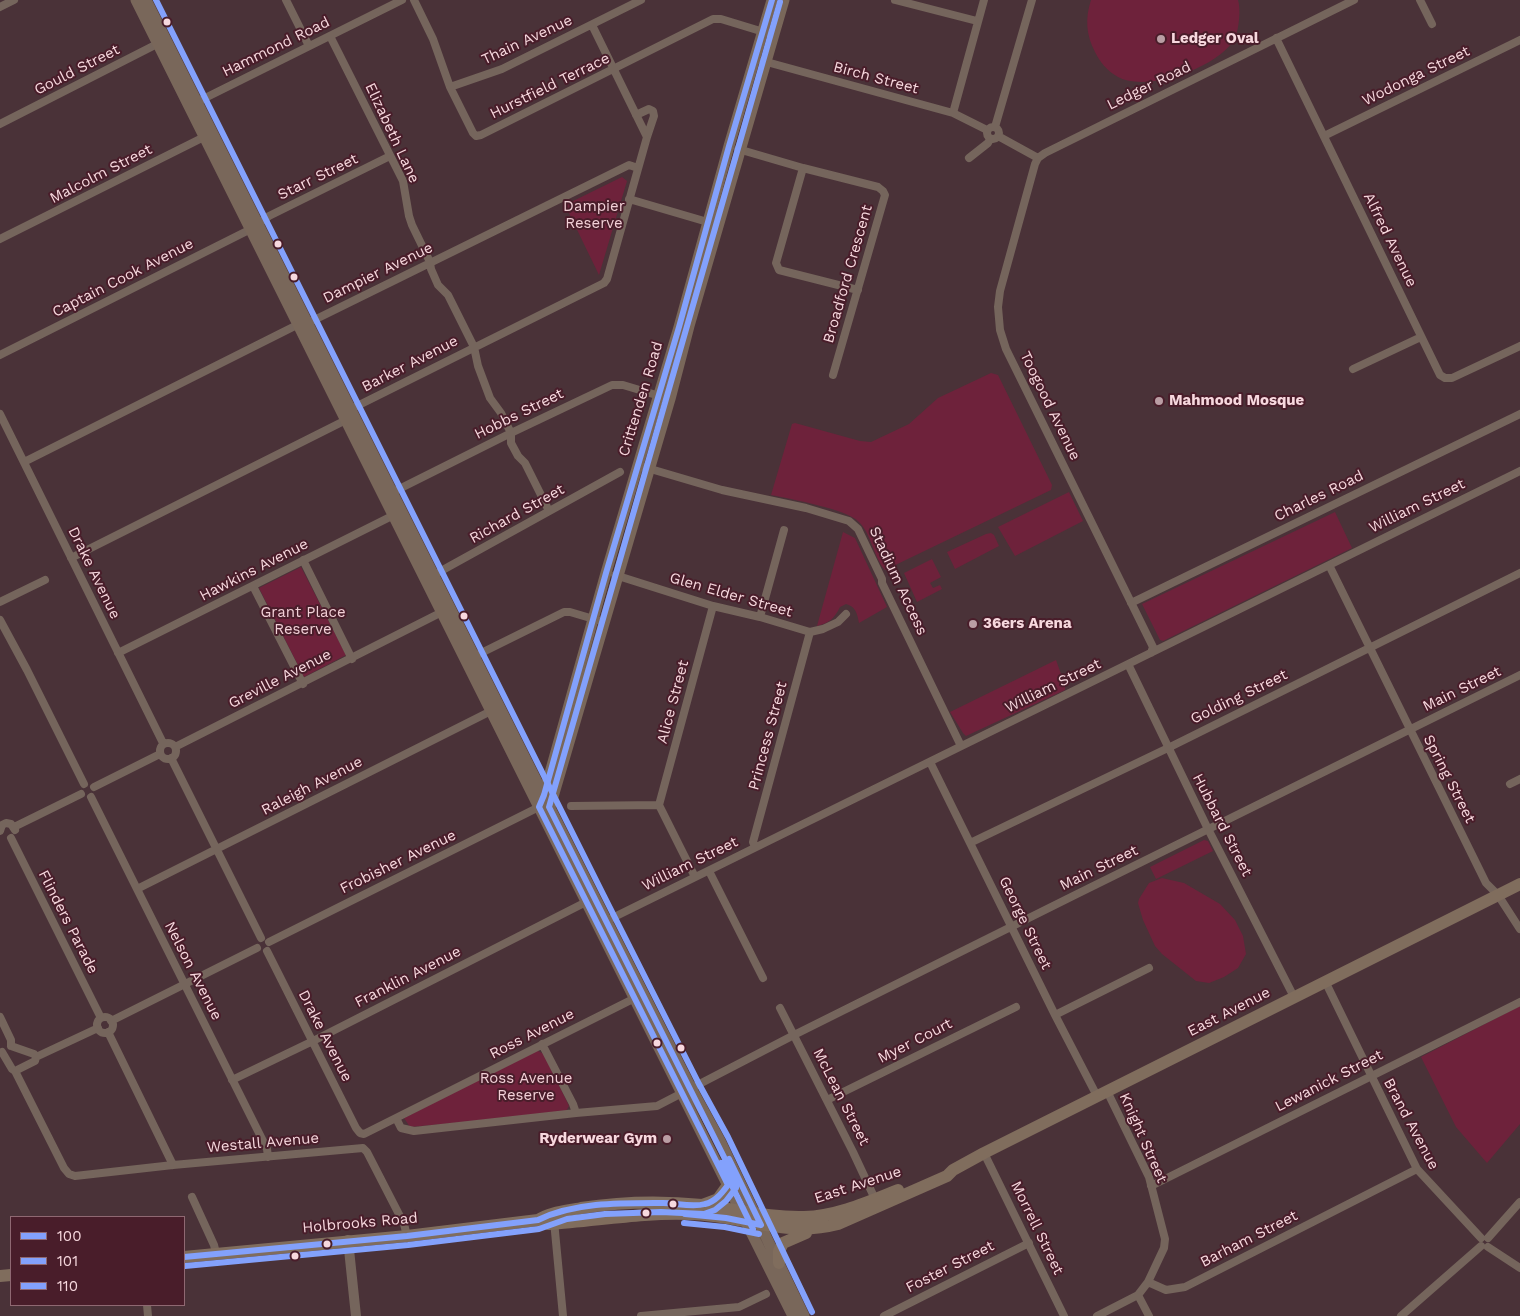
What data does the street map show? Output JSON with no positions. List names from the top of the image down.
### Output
{
  "streets": {
    "main road": ["Crittenden Road", "East Avenue", "Holbrooks Road"],
    "street": [
      "Thain Avenue",
      "Hammond Road",
      "Gould Street",
      "Wodonga Street",
      "Birch Street",
      "Hurstfield Terrace",
      "Ledger Road",
      "Elizabeth Lane",
      "Malcolm Street",
      "Starr Street",
      "Alfred Avenue",
      "Dampier Avenue",
      "Broadford Crescent",
      "Captain Cook Avenue",
      "Barker Avenue",
      "Toogood Avenue",
      "Hobbs Street",
      "Charles Road",
      "William Street",
      "Richard Street",
      "Hawkins Avenue",
      "Drake Avenue",
      "Stadium Access",
      "Glen Elder Street",
      "Greville Avenue",
      "Main Street",
      "Golding Street",
      "Alice Street",
      "Princess Street",
      "Spring Street",
      "Raleigh Avenue",
      "Hubbard Street",
      "Frobisher Avenue",
      "Flinders Parade",
      "George Street",
      "Nelson Avenue",
      "Franklin Avenue",
      "Ross Avenue",
      "Myer Court",
      "Lewanick Street",
      "McLean Street",
      "Brand Avenue",
      "Knight Street",
      "Westall Avenue",
      "Morrell Street",
      "Barham Street",
      "Foster Street"
    ]
  },
  "crossings": [
    ["Thain Avenue", "Hurstfield Terrace"],
    ["Hammond Road", "Elizabeth Lane"],
    ["Wodonga Street", "Alfred Avenue"],
    ["Birch Street", "Crittenden Road"],
    ["Hurstfield Terrace", "Crittenden Road"],
    ["Ledger Road", "Alfred Avenue"],
    ["Ledger Road", "Toogood Avenue"],
    ["Elizabeth Lane", "Starr Street"],
    ["Elizabeth Lane", "Dampier Avenue"],
    ["Elizabeth Lane", "Barker Avenue"],
    ["Elizabeth Lane", "Hobbs Street"],
    ["Elizabeth Lane", "Richard Street"],
    ["Starr Street", "Captain Cook Avenue"],
    ["Dampier Avenue", "Barker Avenue"],
    ["Dampier Avenue", "Drake Avenue"],
    ["Broadford Crescent", "Crittenden Road"],
    ["Crittenden Road", "Hobbs Street"],
    ["Crittenden Road", "Stadium Access"],
    ["Crittenden Road", "Glen Elder Street"],
    ["Crittenden Road", "Frobisher Avenue"],
    ["Toogood Avenue", "Charles Road"],
    ["Toogood Avenue", "William Street"],
    ["William Street", "Stadium Access"],
    ["William Street", "Princess Street"],
    ["William Street", "Spring Street"],
    ["William Street", "Hubbard Street"],
    ["William Street", "George Street"],
    ["Hawkins Avenue", "Drake Avenue"],
    ["Drake Avenue", "Greville Avenue"],
    ["Drake Avenue", "Frobisher Avenue"],
    ["Drake Avenue", "Franklin Avenue"],
    ["Drake Avenue", "Ross Avenue"],
    ["Glen Elder Street", "Alice Street"],
    ["Glen Elder Street", "Princess Street"],
    ["Main Street", "Spring Street"],
    ["Main Street", "Hubbard Street"],
    ["Main Street", "George Street"],
    ["Main Street", "Ross Avenue"],
    ["Main Street", "McLean Street"],
    ["Golding Street", "Spring Street"],
    ["Golding Street", "Hubbard Street"],
    ["Golding Street", "George Street"],
    ["Spring Street", "East Avenue"],
    ["Raleigh Avenue", "Nelson Avenue"],
    ["Hubbard Street", "East Avenue"],
    ["George Street", "East Avenue"],
    ["George Street", "Knight Street"],
    ["Nelson Avenue", "Franklin Avenue"],
    ["Nelson Avenue", "Westall Avenue"],
    ["East Avenue", "McLean Street"],
    ["East Avenue", "Brand Avenue"],
    ["East Avenue", "Knight Street"],
    ["East Avenue", "Holbrooks Road"],
    ["East Avenue", "Morrell Street"],
    ["Myer Court", "McLean Street"],
    ["Lewanick Street", "Brand Avenue"],
    ["Lewanick Street", "Knight Street"],
    ["Brand Avenue", "Barham Street"],
    ["Knight Street", "Barham Street"],
    ["Westall Avenue", "Holbrooks Road"],
    ["Morrell Street", "Foster Street"]
  ],
  "parks": ["Dampier Reserve", "Grant Place Reserve", "Ross Avenue Reserve"],
  "places": [
    "Ledger Oval",
    "Mahmood Mosque",
    "36ers Arena",
    "Ryderwear Gym"
  ],
  "lines": ["transit line 100", "transit line 110", "transit line 101"],
  "legend": ["100", "101", "110"]
}
